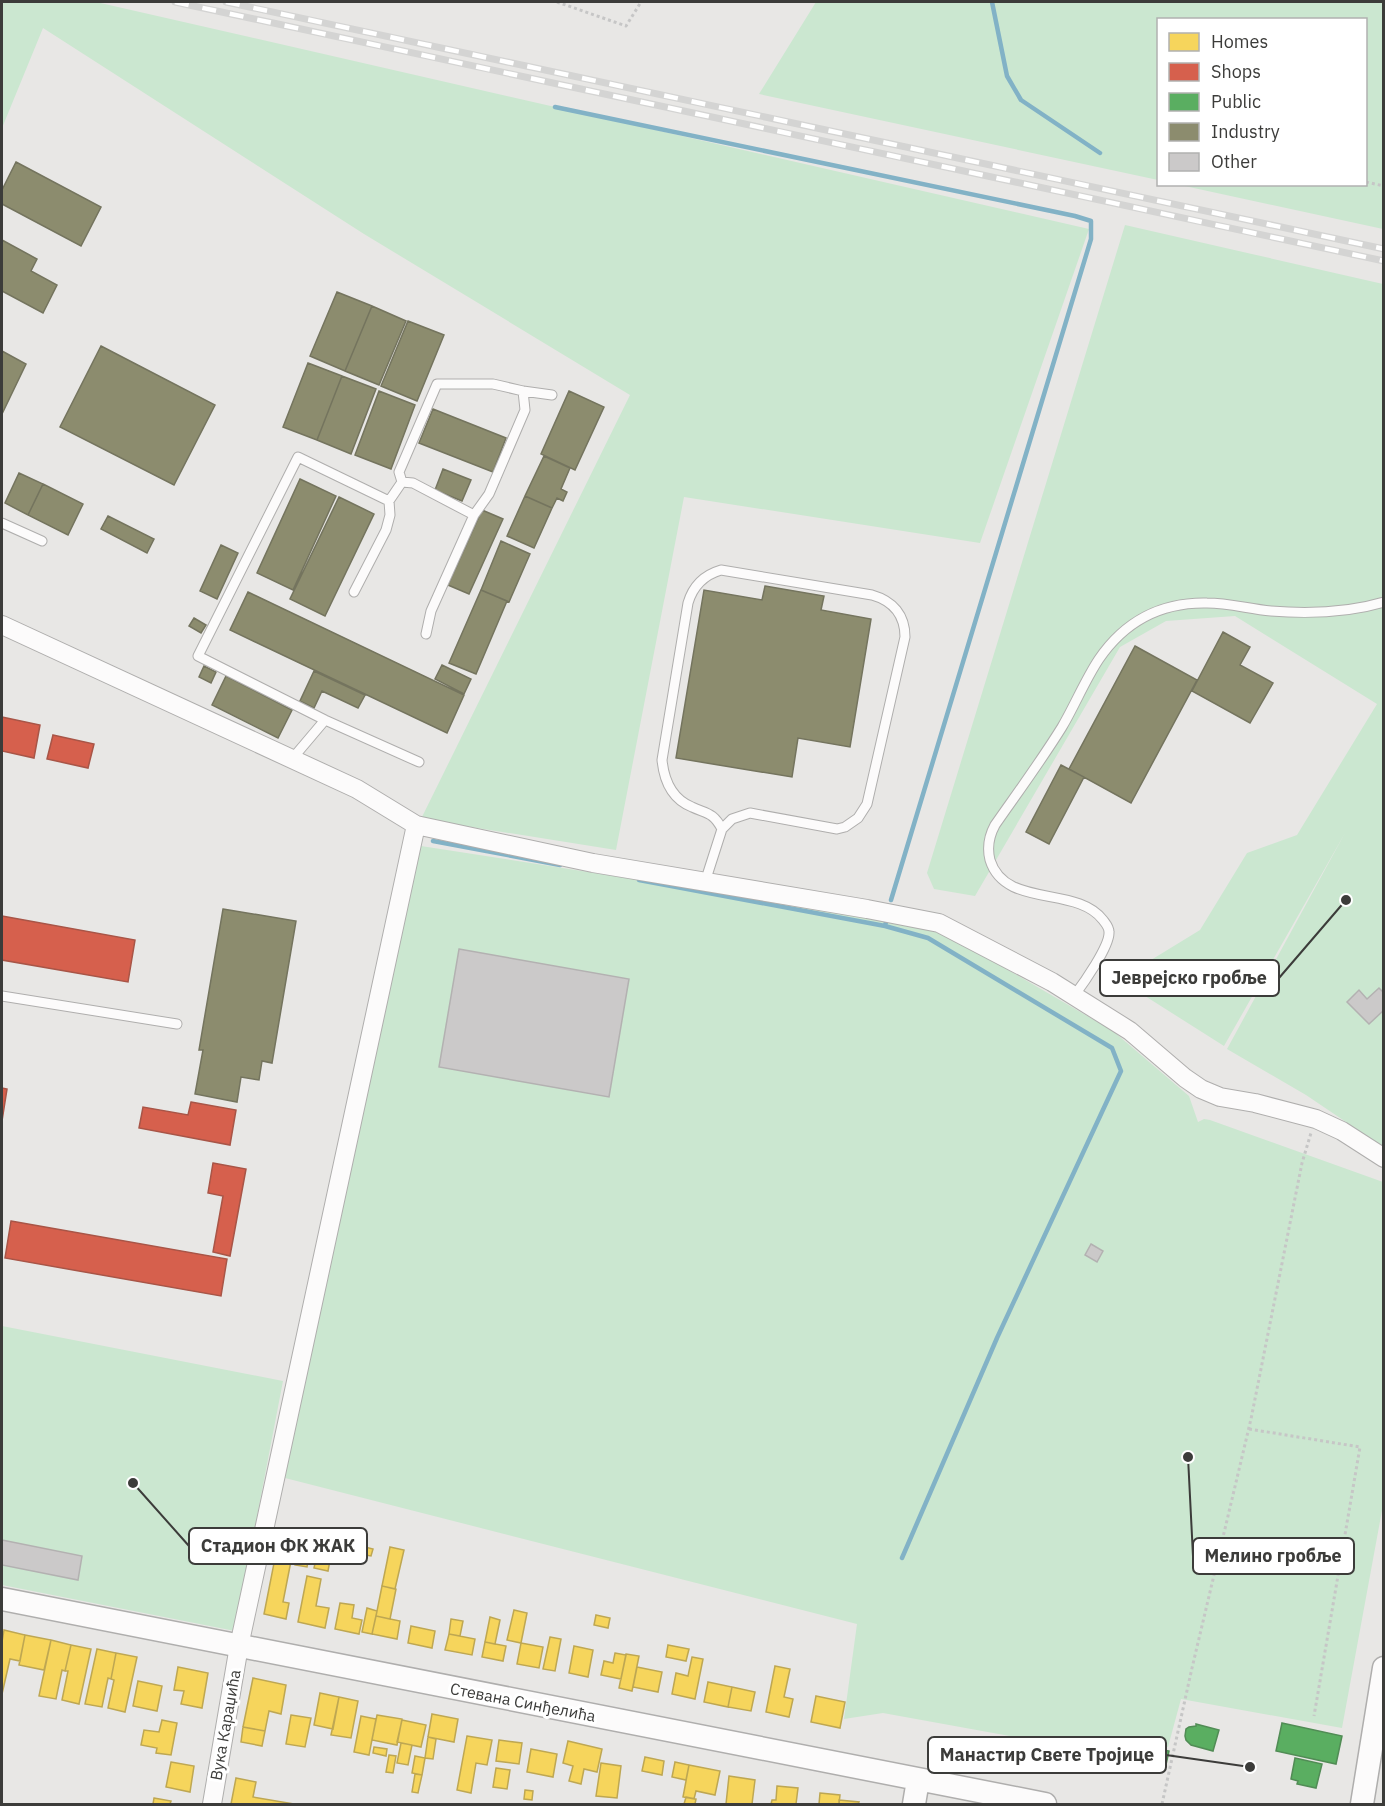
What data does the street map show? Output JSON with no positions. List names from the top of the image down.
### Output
{
  "streets": {
    "street": ["Стевана Синђелића", "Вука Караџића"]
  },
  "crossings": [
    ["Стевана Синђелића", "Вука Караџића"]
  ],
  "places": [
    "Јеврејско гробље",
    "Мелино гробље",
    "Стадион ФК ЖАК",
    "Манастир Свете Тројице"
  ],
  "legend": [
    "Homes",
    "Shops",
    "Public",
    "Industry",
    "Other"
  ]
}
